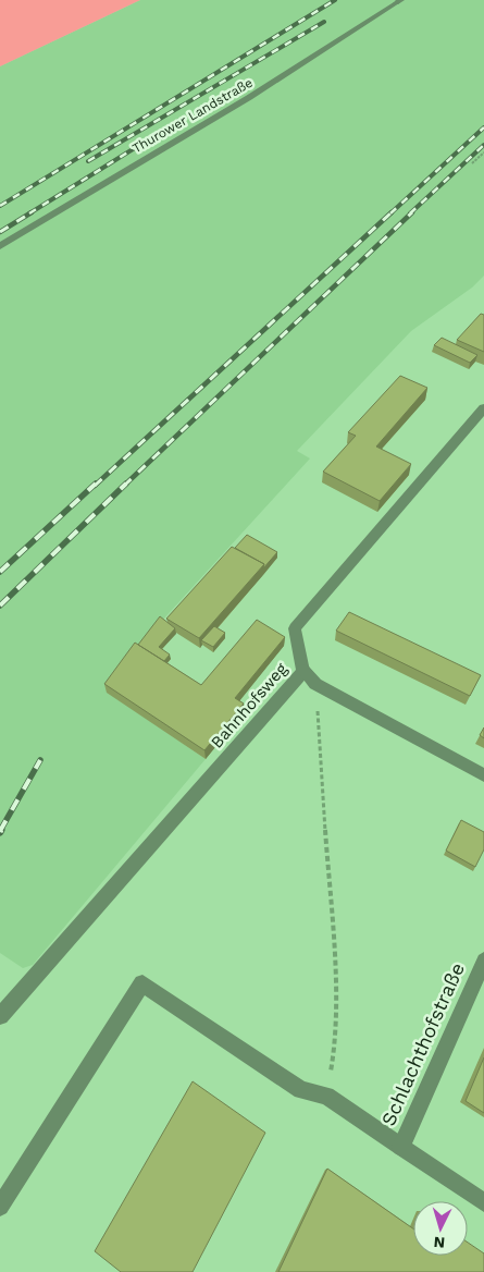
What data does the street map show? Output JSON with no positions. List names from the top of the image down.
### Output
{
  "streets": {
    "street": ["Thurower Landstraße", "Bahnhofsweg", "Schlachthofstraße"]
  },
  "north": "bottom"
}
